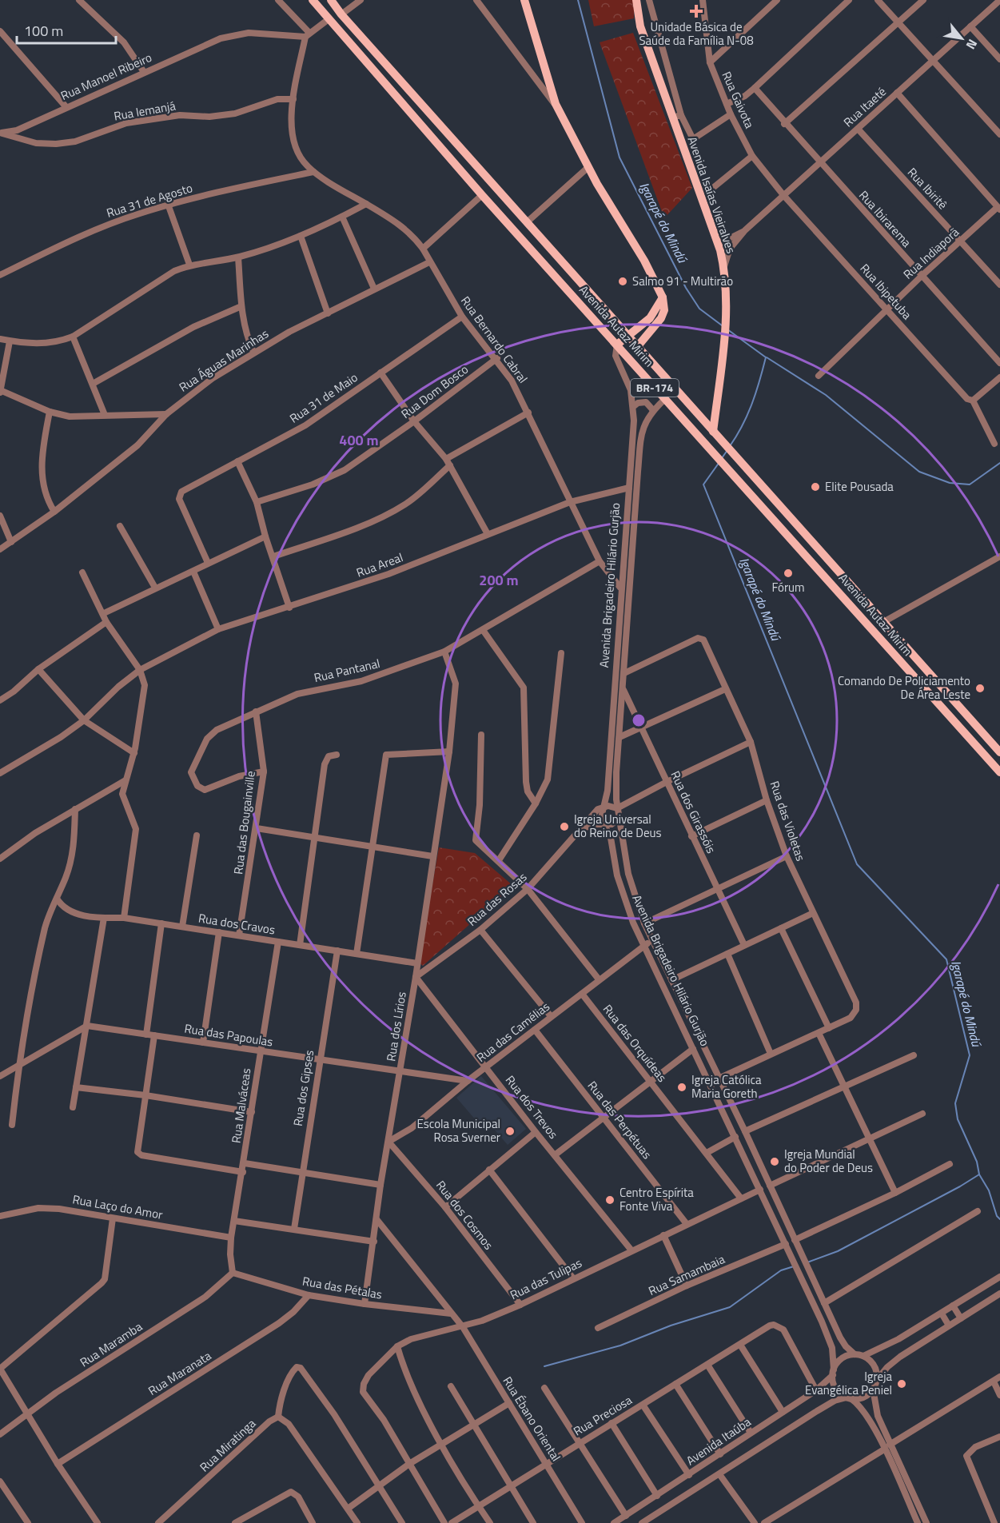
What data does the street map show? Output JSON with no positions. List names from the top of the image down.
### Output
{
  "streets": {
    "main road": ["Avenida Isaías Vieiralves", "Avenida Autaz Mirim", "BR-174"],
    "street": [
      "Rua Manoel Ribeiro",
      "Rua Gaivota",
      "Rua Itaeté",
      "Rua Iemanjá",
      "Rua Ibiritê",
      "Rua 31 de Agosto",
      "Rua Ibirarema",
      "Rua Indiaporã",
      "Rua Ibipetuba",
      "Rua Bernardo Cabral",
      "Rua Águas Marinhas",
      "Rua Dom Bosco",
      "Rua 31 de Maio",
      "Rua Areal",
      "Avenida Brigadeiro Hilário Gurjão",
      "Rua Pantanal",
      "Rua dos Girassóis",
      "Rua das Violetas",
      "Rua das Bougainville",
      "Rua das Rosas",
      "Rua dos Cravos",
      "Rua dos Lírios",
      "Rua das Camélias",
      "Rua das Papoulas",
      "Rua das Orquídeas",
      "Rua dos Gipses",
      "Rua Malváceas",
      "Rua dos Trevos",
      "Rua das Perpétuas",
      "Rua Laço do Amor",
      "Rua dos Cosmos",
      "Rua Samambaia",
      "Rua das Tulipas",
      "Rua das Pétalas",
      "Rua Maramba",
      "Rua Maranata",
      "Rua Preciosa",
      "Rua Ébano Oriental",
      "Avenida Itaúba",
      "Rua Miratinga"
    ]
  },
  "crossings": [
    ["Rua Manoel Ribeiro", "Rua Iemanjá"],
    ["Rua Manoel Ribeiro", "Rua Bernardo Cabral"],
    ["Rua Gaivota", "Rua Itaeté"],
    ["Rua Gaivota", "Rua Ibipetuba"],
    ["Rua Itaeté", "Rua Ibiritê"],
    ["Rua Itaeté", "Avenida Isaías Vieiralves"],
    ["Rua Itaeté", "Rua Ibirarema"],
    ["Rua Itaeté", "Rua Ibipetuba"],
    ["Rua Iemanjá", "Rua Bernardo Cabral"],
    ["Rua Ibiritê", "Rua Indiaporã"],
    ["Avenida Isaías Vieiralves", "Avenida Autaz Mirim"],
    ["Rua 31 de Agosto", "Rua Bernardo Cabral"],
    ["Rua Ibirarema", "Rua Indiaporã"],
    ["Rua Indiaporã", "Rua Ibipetuba"],
    ["Avenida Autaz Mirim", "Avenida Brigadeiro Hilário Gurjão"],
    ["Rua Bernardo Cabral", "Rua Águas Marinhas"],
    ["Rua Bernardo Cabral", "Rua Dom Bosco"],
    ["Rua Bernardo Cabral", "Rua 31 de Maio"],
    ["Rua Bernardo Cabral", "Rua Areal"],
    ["Rua Bernardo Cabral", "Avenida Brigadeiro Hilário Gurjão"],
    ["Rua Bernardo Cabral", "Rua Pantanal"],
    ["Rua Areal", "Avenida Brigadeiro Hilário Gurjão"],
    ["Avenida Brigadeiro Hilário Gurjão", "Rua dos Girassóis"],
    ["Avenida Brigadeiro Hilário Gurjão", "Rua das Violetas"],
    ["Avenida Brigadeiro Hilário Gurjão", "Rua das Rosas"],
    ["Avenida Brigadeiro Hilário Gurjão", "Rua das Camélias"],
    ["Avenida Brigadeiro Hilário Gurjão", "Rua Samambaia"],
    ["Avenida Brigadeiro Hilário Gurjão", "Rua das Tulipas"],
    ["Avenida Brigadeiro Hilário Gurjão", "Avenida Itaúba"],
    ["Rua Pantanal", "Rua das Bougainville"],
    ["Rua Pantanal", "Rua dos Lírios"],
    ["Rua das Bougainville", "Rua dos Cravos"],
    ["Rua das Rosas", "Rua dos Lírios"],
    ["Rua das Rosas", "Rua dos Trevos"],
    ["Rua dos Cravos", "Rua dos Lírios"],
    ["Rua dos Cravos", "Rua dos Gipses"],
    ["Rua dos Cravos", "Rua Malváceas"],
    ["Rua dos Lírios", "Rua das Camélias"],
    ["Rua dos Lírios", "Rua das Papoulas"],
    ["Rua dos Lírios", "Rua dos Trevos"],
    ["Rua dos Lírios", "Rua dos Cosmos"],
    ["Rua dos Lírios", "Rua das Pétalas"],
    ["Rua dos Lírios", "Rua Ébano Oriental"],
    ["Rua das Camélias", "Rua das Papoulas"],
    ["Rua das Camélias", "Rua das Orquídeas"],
    ["Rua das Camélias", "Rua dos Trevos"],
    ["Rua das Camélias", "Rua das Perpétuas"],
    ["Rua das Camélias", "Rua dos Cosmos"],
    ["Rua das Papoulas", "Rua dos Gipses"],
    ["Rua das Papoulas", "Rua Malváceas"],
    ["Rua das Orquídeas", "Rua das Tulipas"],
    ["Rua Malváceas", "Rua Laço do Amor"],
    ["Rua Malváceas", "Rua das Pétalas"],
    ["Rua Malváceas", "Rua Maramba"],
    ["Rua dos Trevos", "Rua das Tulipas"],
    ["Rua das Perpétuas", "Rua das Tulipas"],
    ["Rua dos Cosmos", "Rua das Tulipas"],
    ["Rua das Tulipas", "Rua Ébano Oriental"],
    ["Rua das Pétalas", "Rua Maramba"],
    ["Rua das Pétalas", "Rua Maranata"],
    ["Rua das Pétalas", "Rua Ébano Oriental"],
    ["Rua Preciosa", "Rua Ébano Oriental"],
    ["Rua Preciosa", "Avenida Itaúba"]
  ],
  "water": ["Igarapé do Mindú"],
  "places": {
    "health": ["Unidade Básica de Saúde da Família N-08"],
    "other": [
      "Salmo 91 - Multirão",
      "Elite Pousada",
      "Fórum",
      "Comando De Policiamento De Área Leste",
      "Igreja Universal do Reino de Deus",
      "Igreja Católica Maria Goreth",
      "Escola Municipal Rosa Sverner",
      "Igreja Mundial do Poder de Deus",
      "Centro Espírita Fonte Viva",
      "Igreja Evangélica Peniel"
    ]
  },
  "scale_bar": "100 m",
  "north": "bottom right",
  "rings": ["400 m", "200 m"]
}
